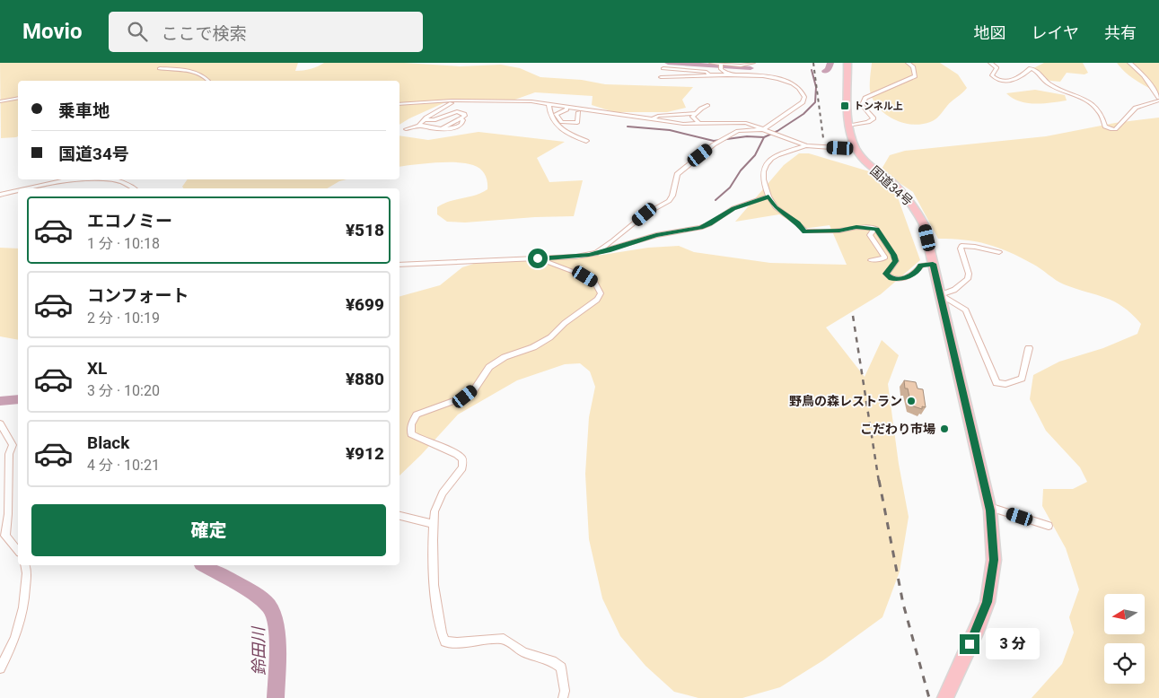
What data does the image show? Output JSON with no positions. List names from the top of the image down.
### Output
{
  "streets": {
    "highway": ["国道34号"]
  },
  "water": ["鈴田川"],
  "places": {
    "transit": ["トンネル上"],
    "other": ["野鳥の森レストラン", "こだわり市場"]
  },
  "north": "left",
  "page": {
    "header": "Movio",
    "search": "ここで検索",
    "nav": ["地図", "レイヤ", "共有"],
    "banner": ["乗車地", "国道34号"],
    "list": [
      {
        "name": "エコノミー",
        "note": "1 分 · 10:18",
        "value": "¥518"
      },
      {
        "name": "コンフォート",
        "note": "2 分 · 10:19",
        "value": "¥699"
      },
      {
        "name": "XL",
        "note": "3 分 · 10:20",
        "value": "¥880"
      },
      {
        "name": "Black",
        "note": "4 分 · 10:21",
        "value": "¥912"
      }
    ],
    "buttons": "確定",
    "bubble": "3 分"
  }
}
